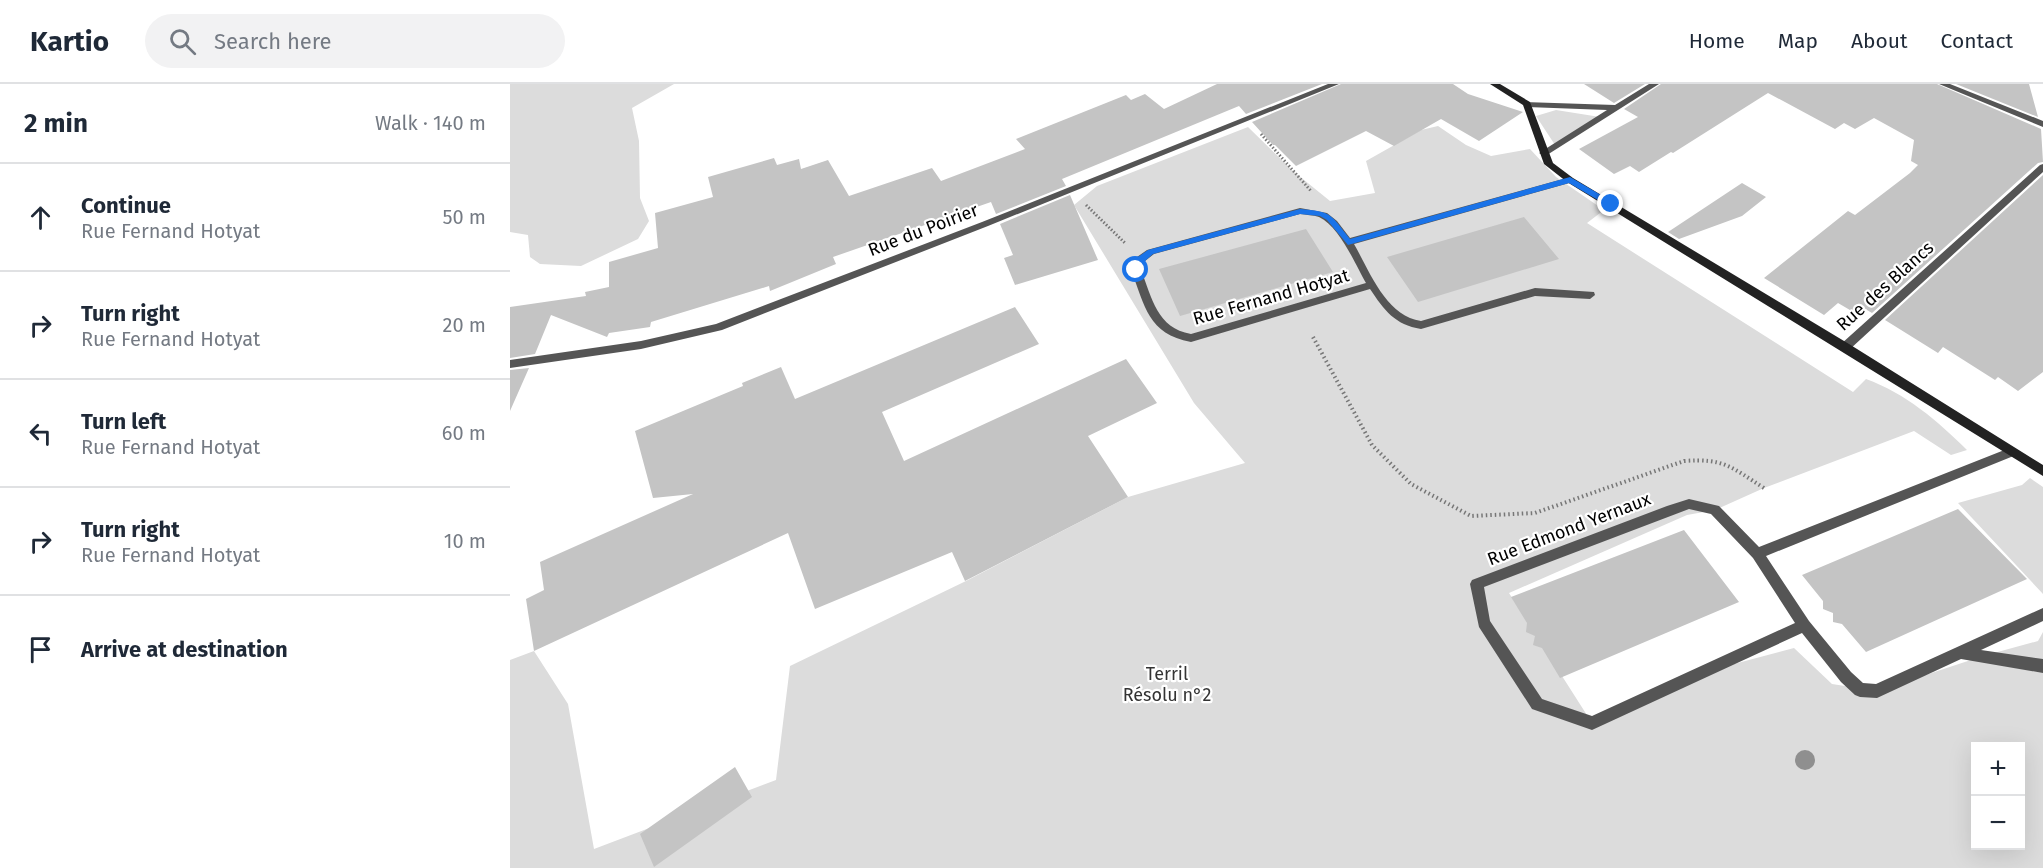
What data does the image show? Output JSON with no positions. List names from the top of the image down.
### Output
{
  "streets": {
    "street": [
      "Rue du Poirier",
      "Rue des Blancs",
      "Rue Fernand Hotyat",
      "Rue Edmond Yernaux"
    ]
  },
  "parks": ["Terril Résolu n°2"],
  "page": {
    "header": "Kartio",
    "search": "Search here",
    "nav": [
      "Home",
      "Map",
      "About",
      "Contact"
    ],
    "heading": ["2 min", "Walk · 140 m"],
    "list": [
      ["Continue", "Rue Fernand Hotyat", "50 m"],
      ["Turn right", "Rue Fernand Hotyat", "20 m"],
      ["Turn left", "Rue Fernand Hotyat", "60 m"],
      ["Turn right", "Rue Fernand Hotyat", "10 m"],
      "Arrive at destination"
    ],
    "map_buttons": ["+", "−"]
  }
}
